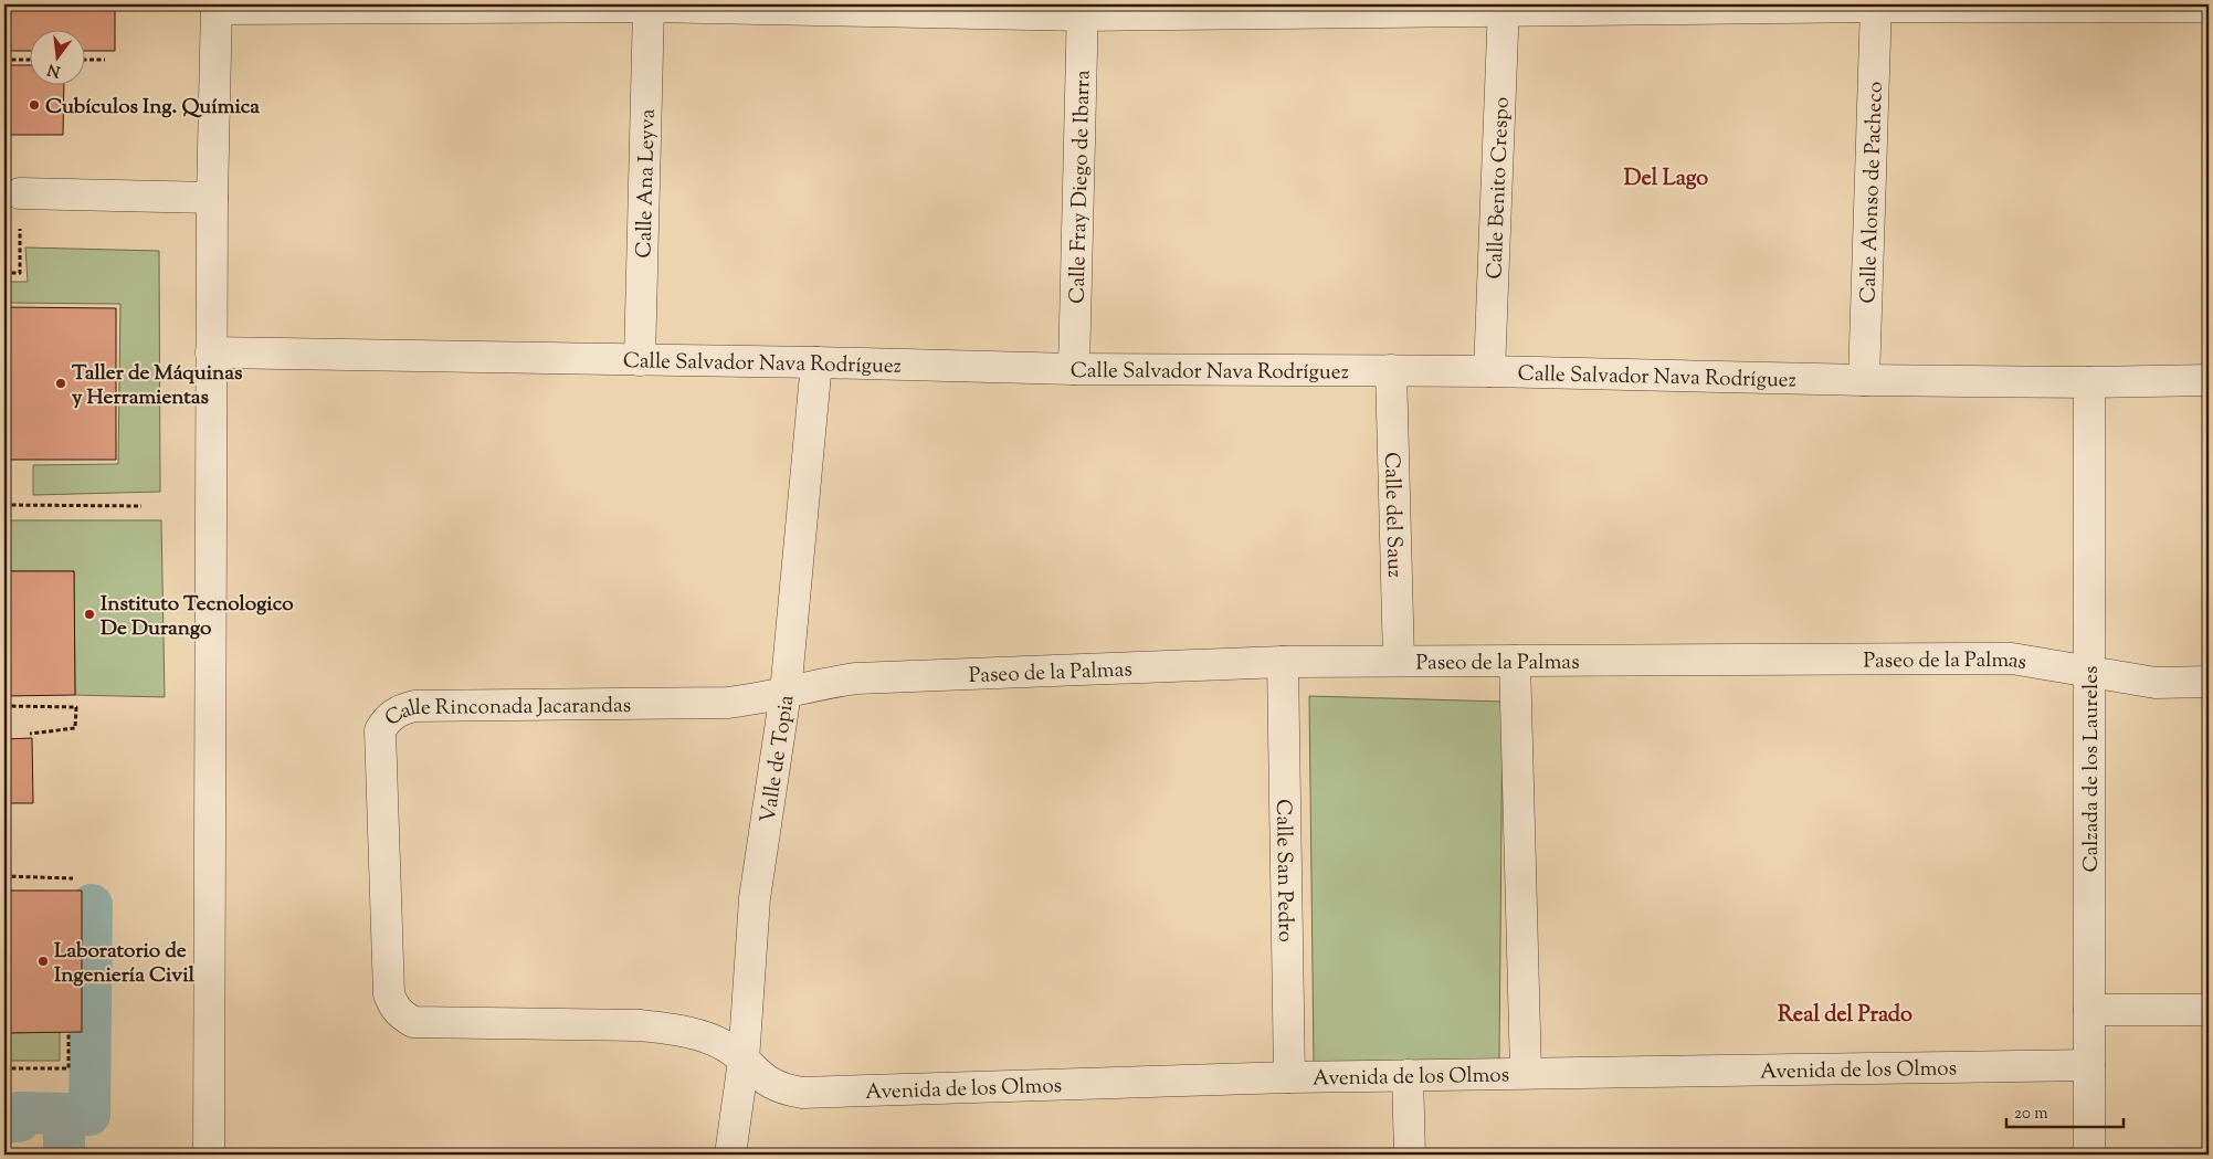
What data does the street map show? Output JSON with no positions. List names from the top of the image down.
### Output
{
  "streets": {
    "street": [
      "Calle Ana Leyva",
      "Calle Fray Diego de Ibarra",
      "Calle Benito Crespo",
      "Calle Alonso de Pacheco",
      "Calle Salvador Nava Rodríguez",
      "Calle del Sauz",
      "Paseo de la Palmas",
      "Calle Rinconada Jacarandas",
      "Valle de Topia",
      "Calzada de los Laureles",
      "Calle San Pedro",
      "Avenida de los Olmos"
    ]
  },
  "crossings": [
    ["Calle Ana Leyva", "Calle Salvador Nava Rodríguez"],
    ["Calle Fray Diego de Ibarra", "Calle Salvador Nava Rodríguez"],
    ["Calle Benito Crespo", "Calle Salvador Nava Rodríguez"],
    ["Calle Alonso de Pacheco", "Calle Salvador Nava Rodríguez"],
    ["Calle Salvador Nava Rodríguez", "Calle del Sauz"],
    ["Calle Salvador Nava Rodríguez", "Valle de Topia"],
    ["Calle Salvador Nava Rodríguez", "Calzada de los Laureles"],
    ["Calle del Sauz", "Paseo de la Palmas"],
    ["Paseo de la Palmas", "Calle Rinconada Jacarandas"],
    ["Paseo de la Palmas", "Valle de Topia"],
    ["Paseo de la Palmas", "Calzada de los Laureles"],
    ["Paseo de la Palmas", "Calle San Pedro"],
    ["Calle Rinconada Jacarandas", "Valle de Topia"],
    ["Calle Rinconada Jacarandas", "Avenida de los Olmos"],
    ["Valle de Topia", "Avenida de los Olmos"],
    ["Calzada de los Laureles", "Avenida de los Olmos"],
    ["Calle San Pedro", "Avenida de los Olmos"]
  ],
  "districts": ["Del Lago", "Real del Prado"],
  "places": [
    "Cubículos Ing. Química",
    "Taller de Máquinas y Herramientas",
    "Instituto Tecnologico De Durango",
    "Laboratorio de Ingeniería Civil"
  ],
  "scale_bar": "20 m",
  "north": "bottom"
}
